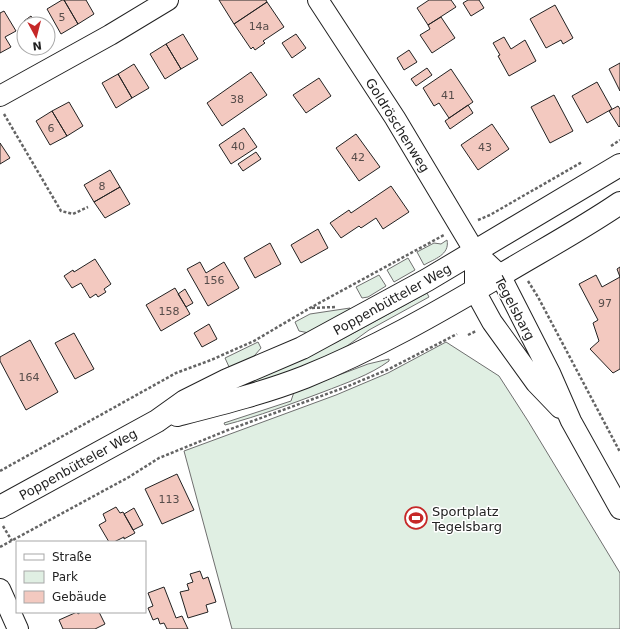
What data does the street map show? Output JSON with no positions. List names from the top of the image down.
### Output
{
  "streets": {
    "main road": ["Poppenbütteler Weg"],
    "street": ["Goldröschenweg", "Tegelsbarg"]
  },
  "crossings": [
    ["Goldröschenweg", "Poppenbütteler Weg"],
    ["Goldröschenweg", "Tegelsbarg"],
    ["Poppenbütteler Weg", "Tegelsbarg"]
  ],
  "places": {
    "sports": ["Sportplatz Tegelsbarg"]
  },
  "house_numbers": [
    "5",
    "14a",
    "41",
    "38",
    "6",
    "40",
    "43",
    "42",
    "8",
    "156",
    "97",
    "158",
    "164",
    "113"
  ],
  "legend": ["Straße", "Park", "Gebäude"],
  "north": "bottom"
}
